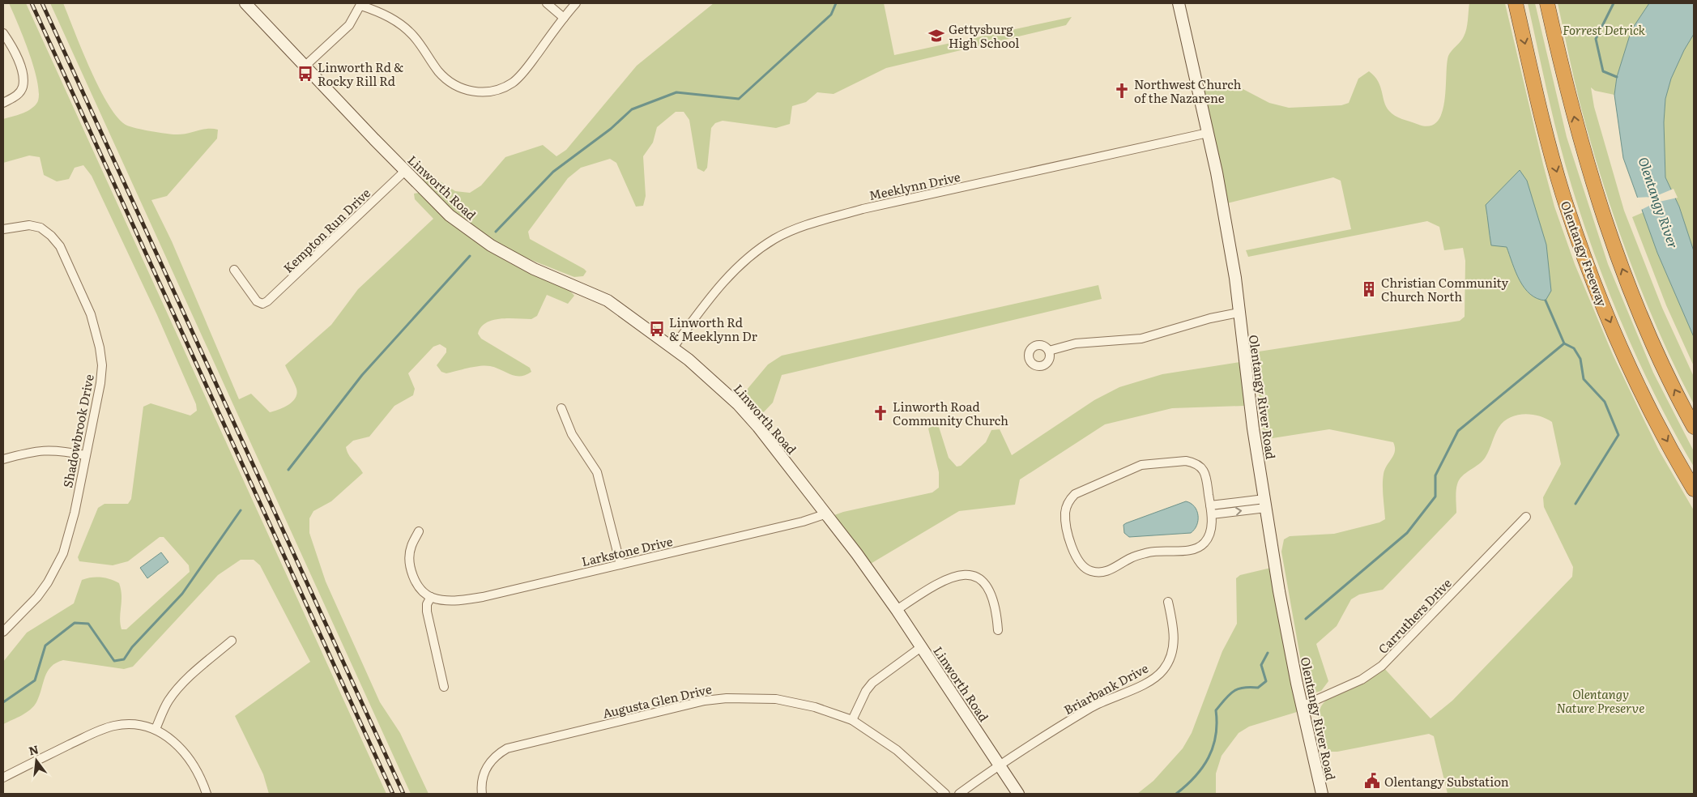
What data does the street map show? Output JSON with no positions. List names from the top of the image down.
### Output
{
  "streets": {
    "highway": ["Olentangy Freeway"],
    "main road": ["Linworth Road", "Olentangy River Road"],
    "street": [
      "Meeklynn Drive",
      "Kempton Run Drive",
      "Shadowbrook Drive",
      "Larkstone Drive",
      "Carruthers Drive",
      "Briarbank Drive",
      "Augusta Glen Drive"
    ]
  },
  "crossings": [
    ["Meeklynn Drive", "Linworth Road"],
    ["Meeklynn Drive", "Olentangy River Road"],
    ["Linworth Road", "Kempton Run Drive"],
    ["Linworth Road", "Larkstone Drive"],
    ["Linworth Road", "Briarbank Drive"],
    ["Olentangy River Road", "Carruthers Drive"]
  ],
  "water": ["Olentangy River"],
  "parks": ["Forrest Detrick", "Olentangy Nature Preserve"],
  "places": {
    "school or university": ["Gettysburg High School"],
    "bus stop": ["Linworth Rd & Rocky Rill Rd", "Linworth Rd & Meeklynn Dr"],
    "church": ["Northwest Church of the Nazarene", "Linworth Road Community Church"],
    "building": ["Christian Community Church North"],
    "public building": ["Olentangy Substation"]
  },
  "north": "top"
}
